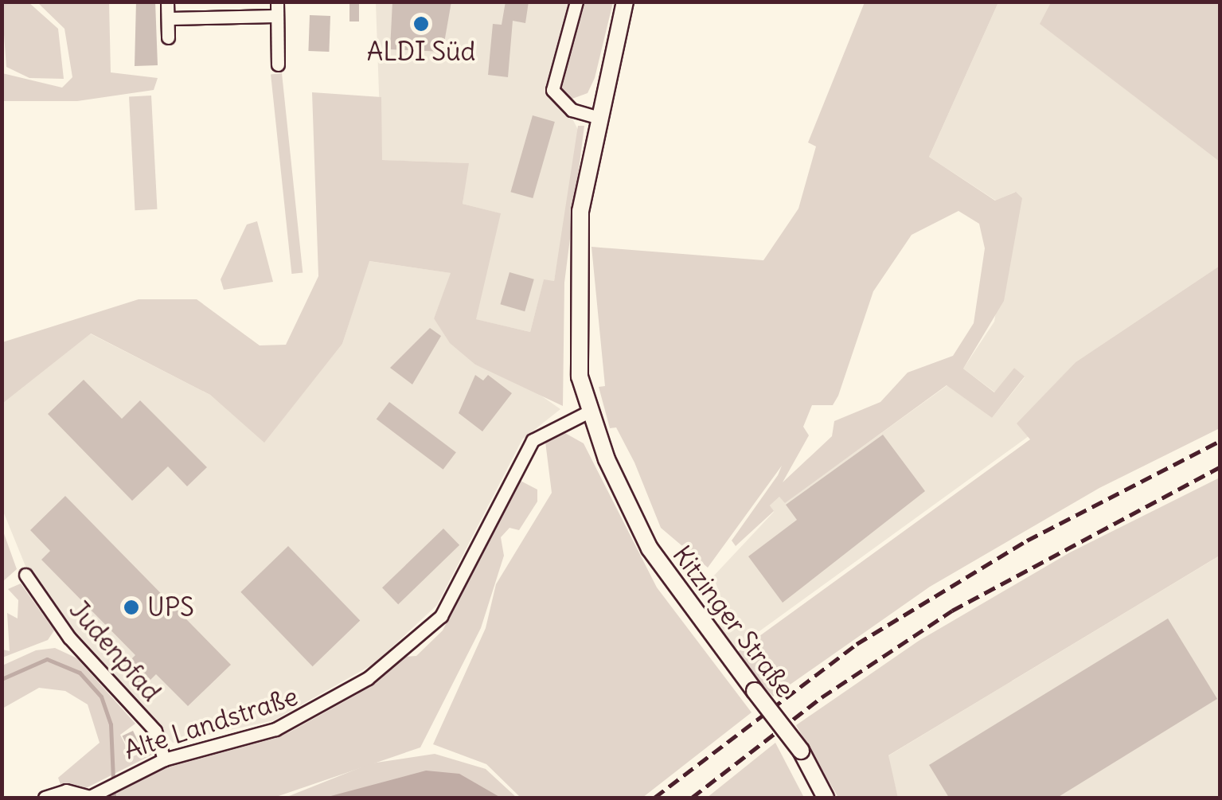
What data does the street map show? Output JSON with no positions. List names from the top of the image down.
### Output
{
  "streets": {
    "street": ["Kitzinger Straße", "Judenpfad", "Alte Landstraße"]
  },
  "crossings": [
    ["Kitzinger Straße", "Alte Landstraße"],
    ["Judenpfad", "Alte Landstraße"]
  ],
  "places": ["ALDI Süd", "UPS"]
}
